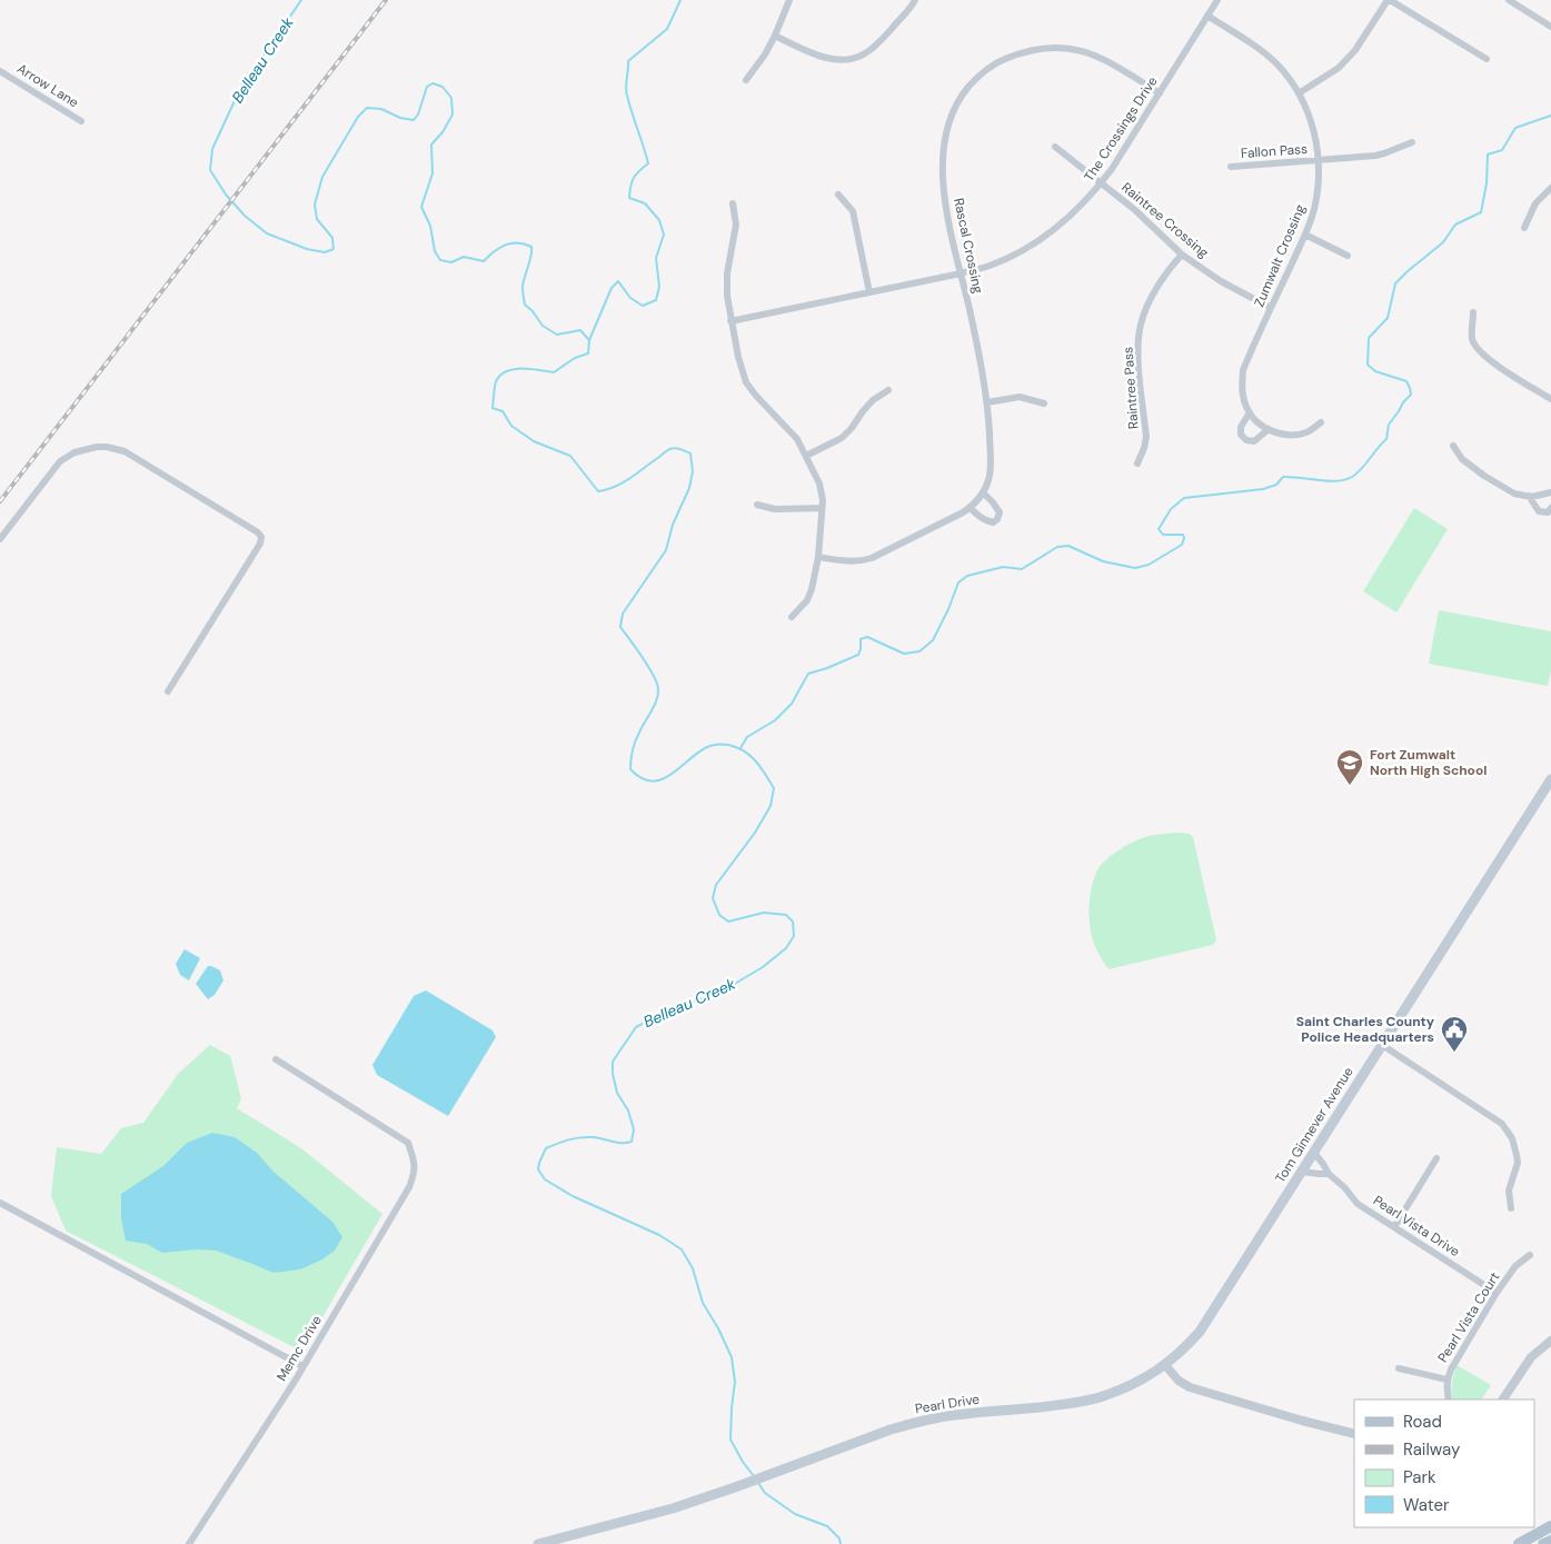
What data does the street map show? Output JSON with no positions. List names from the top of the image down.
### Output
{
  "streets": {
    "main road": ["Tom Ginnever Avenue", "Pearl Drive"],
    "street": [
      "Arrow Lane",
      "The Crossings Drive",
      "Fallon Pass",
      "Raintree Crossing",
      "Rascal Crossing",
      "Zumwalt Crossing",
      "Raintree Pass",
      "Pearl Vista Drive",
      "Pearl Vista Court",
      "Memc Drive"
    ]
  },
  "crossings": [
    ["The Crossings Drive", "Raintree Crossing"],
    ["The Crossings Drive", "Rascal Crossing"],
    ["The Crossings Drive", "Zumwalt Crossing"],
    ["Fallon Pass", "Zumwalt Crossing"],
    ["Raintree Crossing", "Zumwalt Crossing"],
    ["Raintree Crossing", "Raintree Pass"],
    ["Tom Ginnever Avenue", "Pearl Vista Drive"],
    ["Tom Ginnever Avenue", "Pearl Drive"],
    ["Pearl Vista Drive", "Pearl Vista Court"]
  ],
  "water": ["Belleau Creek"],
  "places": {
    "school or university": ["Fort Zumwalt North High School"],
    "public building": ["Saint Charles County Police Headquarters"]
  },
  "legend": [
    "Road",
    "Railway",
    "Park",
    "Water"
  ]
}
